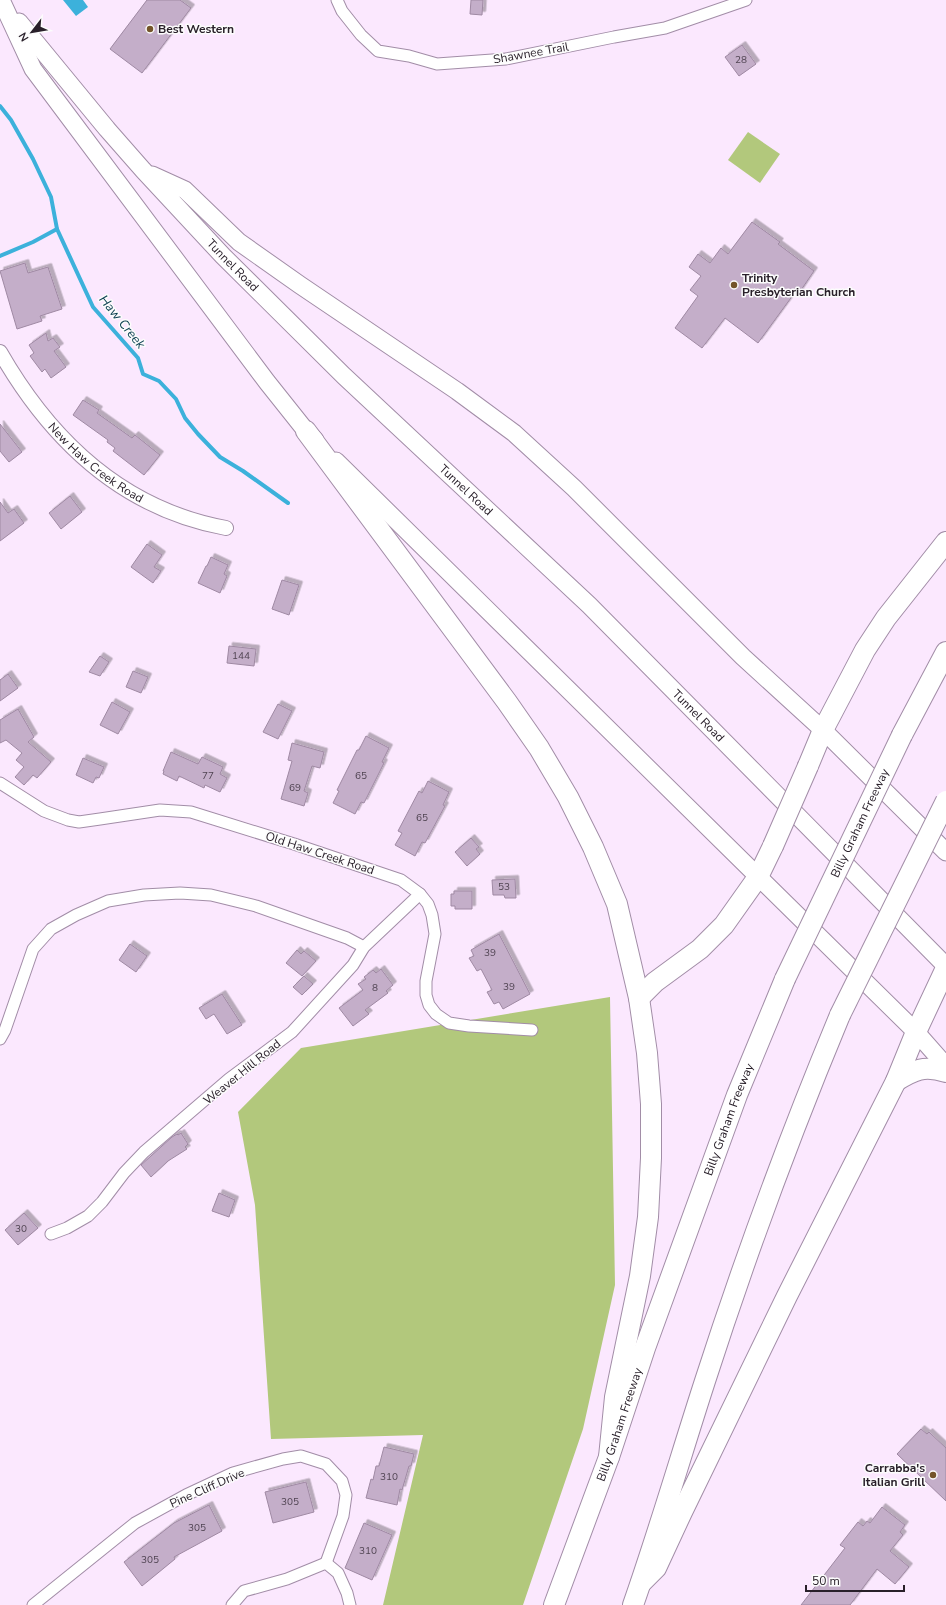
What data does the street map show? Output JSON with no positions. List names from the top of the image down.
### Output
{
  "streets": {
    "highway": ["Billy Graham Freeway"],
    "main road": ["Tunnel Road"],
    "street": [
      "Shawnee Trail",
      "New Haw Creek Road",
      "Old Haw Creek Road",
      "Weaver Hill Road",
      "Pine Cliff Drive"
    ]
  },
  "crossings": [
    ["Old Haw Creek Road", "Weaver Hill Road"]
  ],
  "water": ["Haw Creek"],
  "places": ["Best Western", "Trinity Presbyterian Church", "Carrabba's Italian Grill"],
  "house_numbers": [
    "28",
    "144",
    "77",
    "65",
    "69",
    "65",
    "53",
    "39",
    "39",
    "8",
    "30",
    "310",
    "305",
    "305",
    "310",
    "305"
  ],
  "scale_bar": "50 m",
  "north": "bottom left"
}
